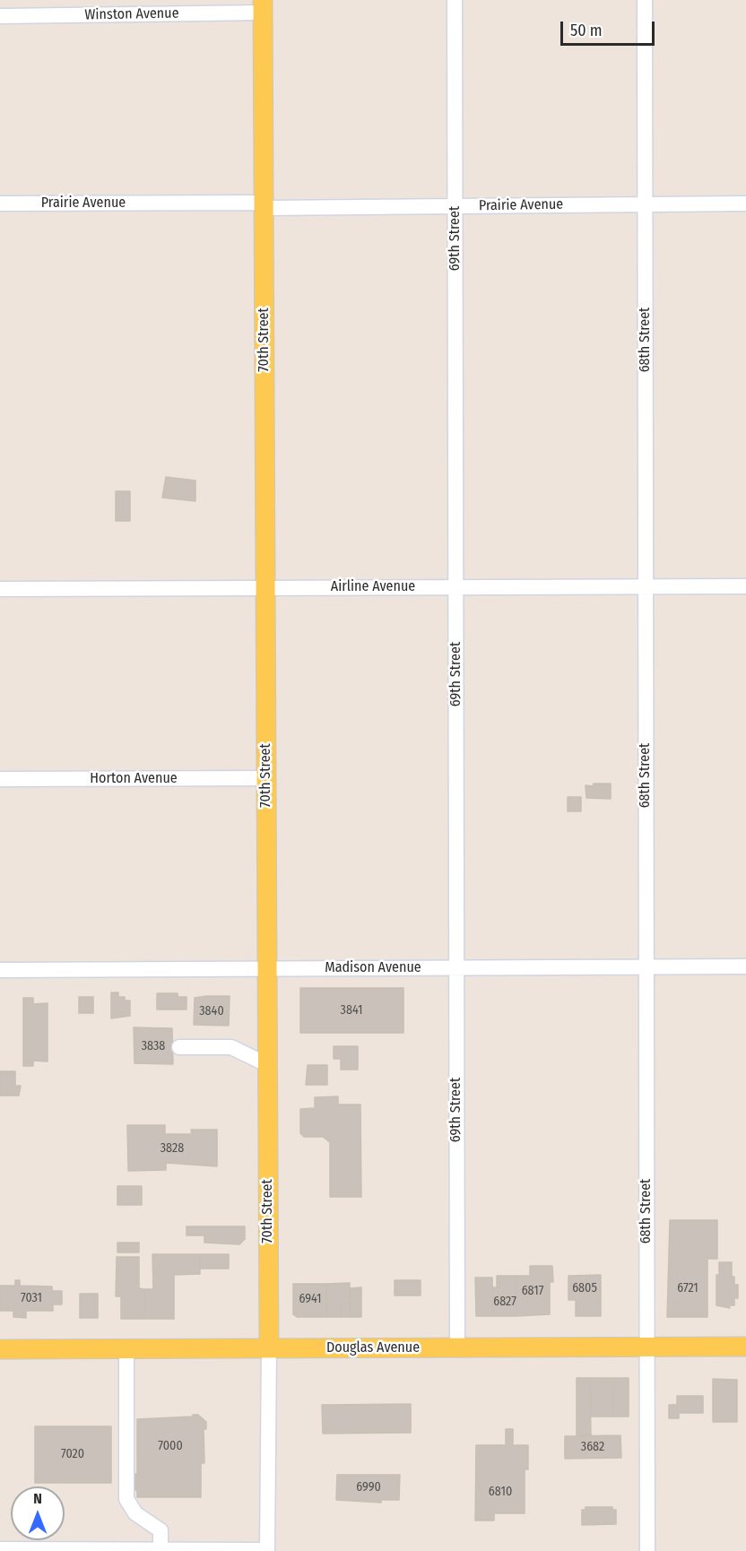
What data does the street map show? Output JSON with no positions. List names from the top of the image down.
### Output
{
  "streets": {
    "main road": ["70th Street", "Douglas Avenue"],
    "street": [
      "Winston Avenue",
      "Prairie Avenue",
      "69th Street",
      "68th Street",
      "Airline Avenue",
      "Horton Avenue",
      "Madison Avenue"
    ]
  },
  "crossings": [
    ["Winston Avenue", "70th Street"],
    ["Prairie Avenue", "69th Street"],
    ["Prairie Avenue", "70th Street"],
    ["Prairie Avenue", "68th Street"],
    ["69th Street", "Airline Avenue"],
    ["69th Street", "Madison Avenue"],
    ["69th Street", "Douglas Avenue"],
    ["70th Street", "Airline Avenue"],
    ["70th Street", "Horton Avenue"],
    ["70th Street", "Madison Avenue"],
    ["70th Street", "Douglas Avenue"],
    ["68th Street", "Airline Avenue"],
    ["68th Street", "Madison Avenue"],
    ["68th Street", "Douglas Avenue"]
  ],
  "house_numbers": [
    "3841",
    "3840",
    "3838",
    "3828",
    "6805",
    "6721",
    "6817",
    "7031",
    "6941",
    "6827",
    "7000",
    "3682",
    "7020",
    "6990",
    "6810"
  ],
  "scale_bar": "50 m",
  "north": "top"
}
